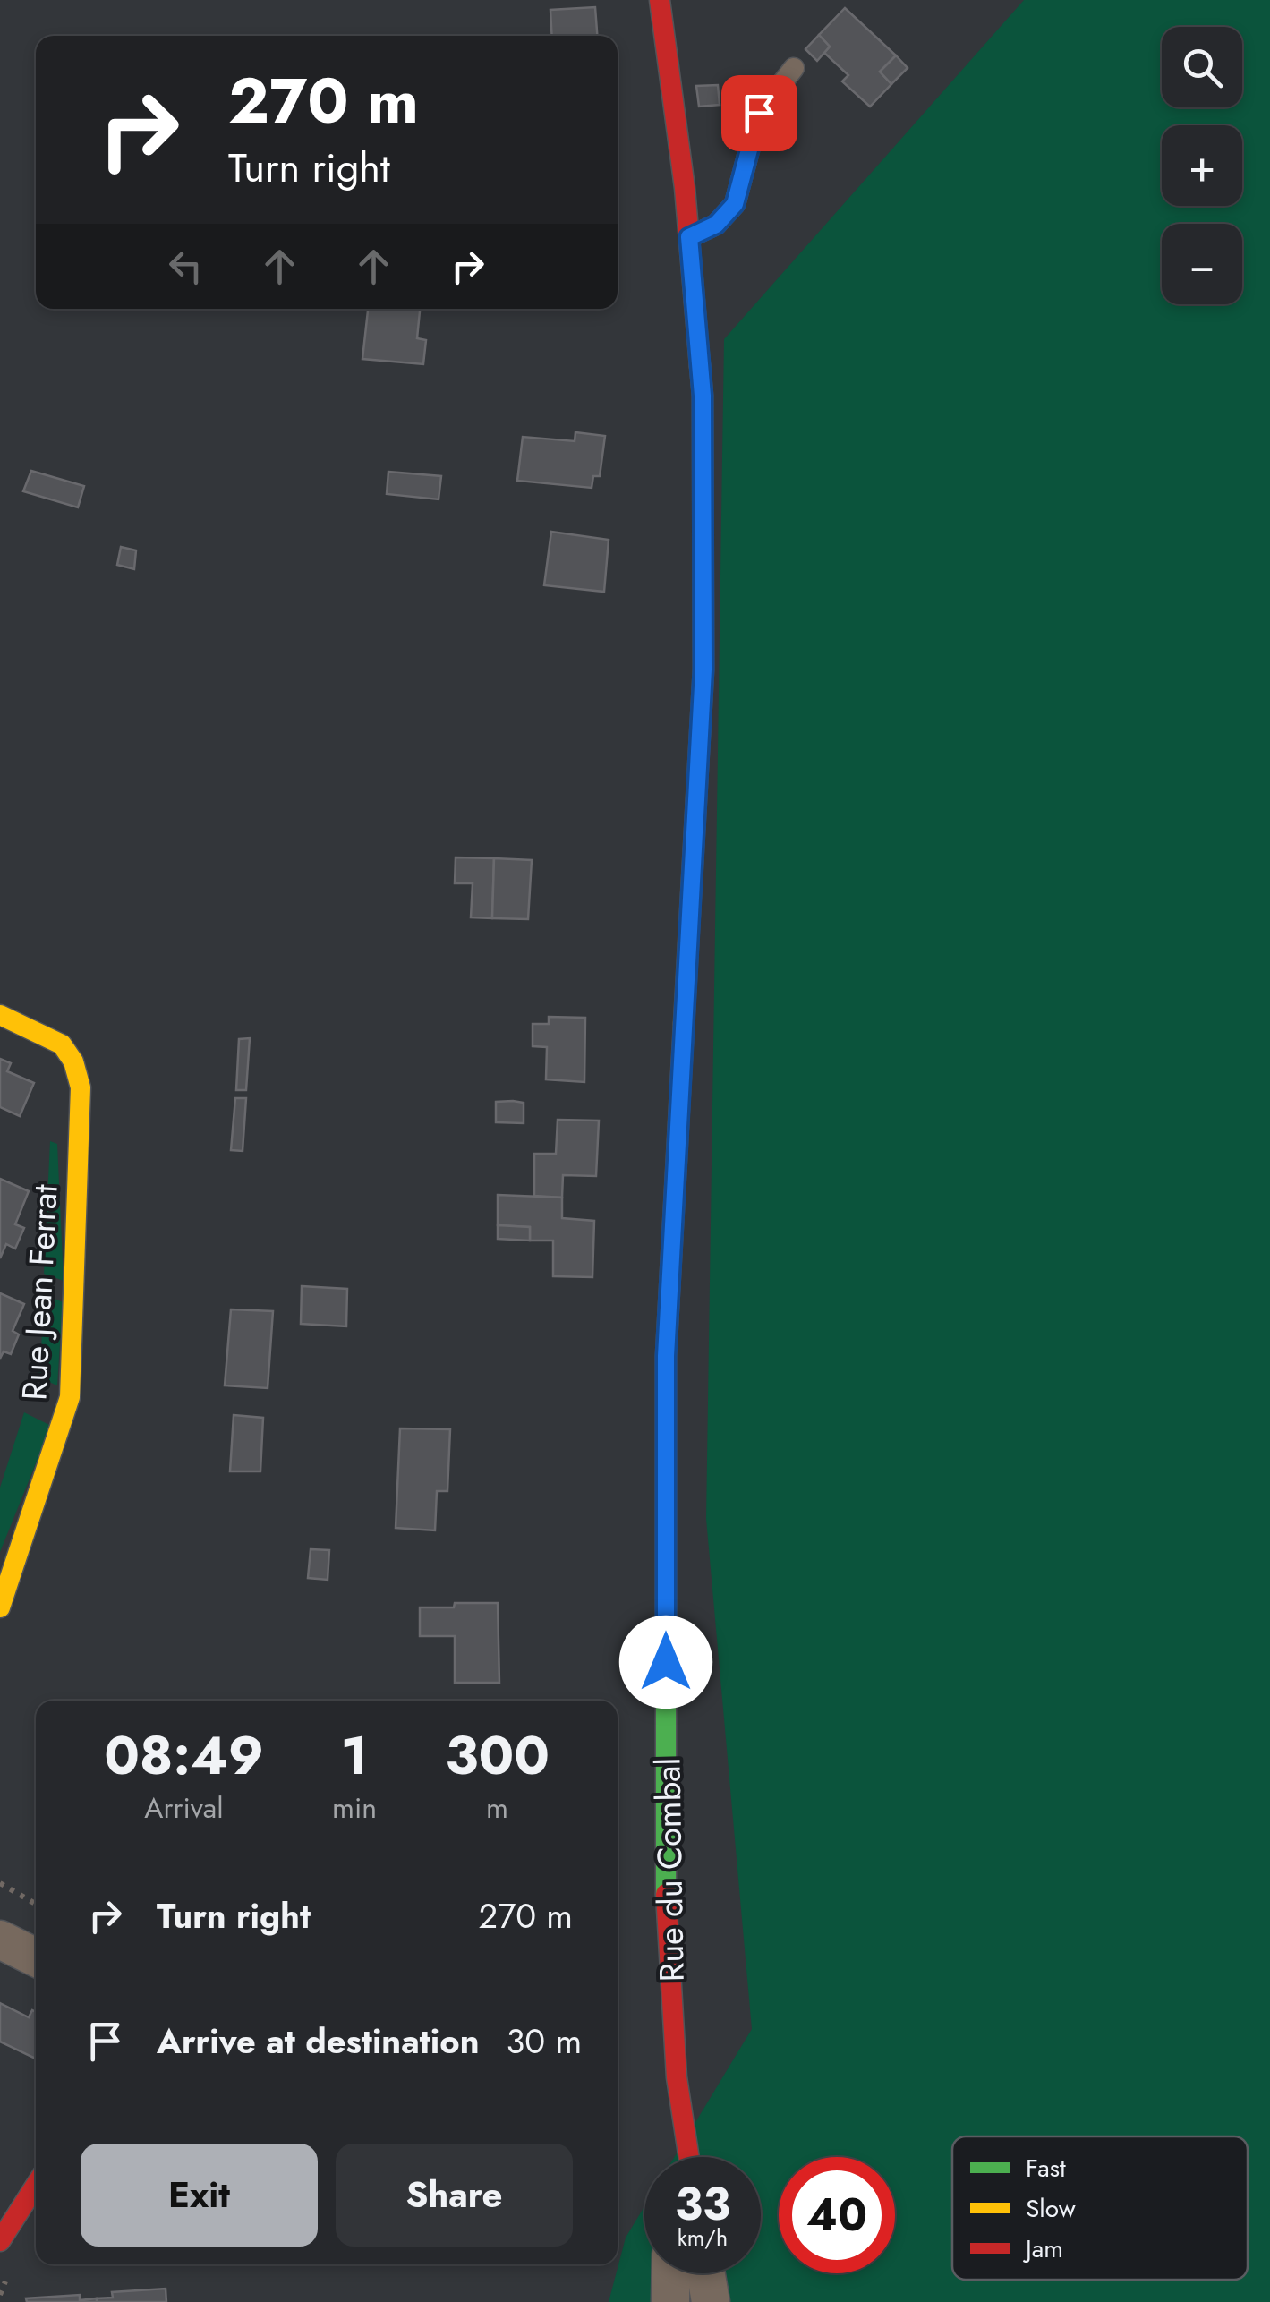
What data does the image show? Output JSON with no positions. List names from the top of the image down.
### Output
{
  "streets": {
    "street": ["Rue Jean Ferrat", "Rue du Combal"]
  },
  "legend": ["Fast", "Slow", "Jam"],
  "page": {
    "map_buttons": ["+", "−"],
    "turn": ["270 m", "Turn right"],
    "eta": [
      "08:49",
      "Arrival",
      "1",
      "min",
      "300",
      "m"
    ],
    "list": [
      {
        "name": "Turn right",
        "value": "270 m"
      },
      {
        "name": "Arrive at destination",
        "value": "30 m"
      }
    ],
    "buttons": ["Exit", "Share"],
    "speed": "33 km/h",
    "limit": "40"
  }
}
